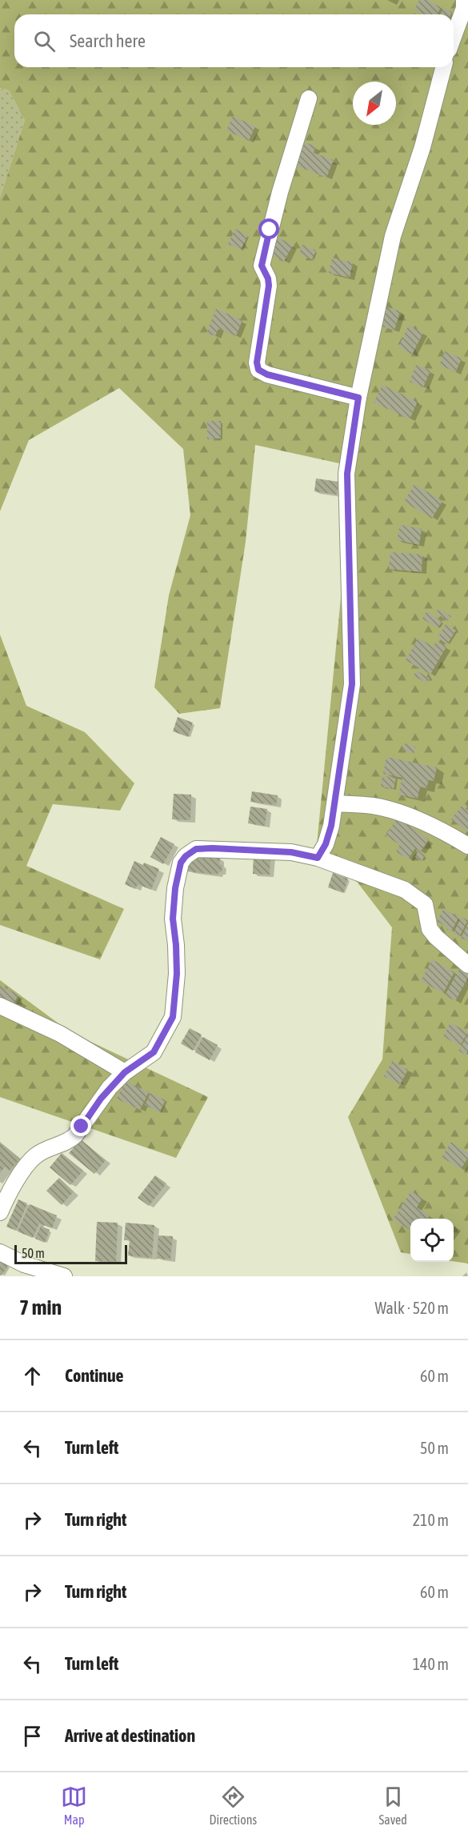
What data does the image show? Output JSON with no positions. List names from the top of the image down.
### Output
{
  "scale_bar": "50 m",
  "north": "bottom left",
  "page": {
    "search": "Search here",
    "scale": "50 m",
    "heading": ["7 min", "Walk · 520 m"],
    "list": [
      ["Continue", "60 m"],
      ["Turn left", "50 m"],
      ["Turn right", "210 m"],
      ["Turn right", "60 m"],
      ["Turn left", "140 m"],
      "Arrive at destination"
    ],
    "nav": ["Map", "Directions", "Saved"]
  }
}
